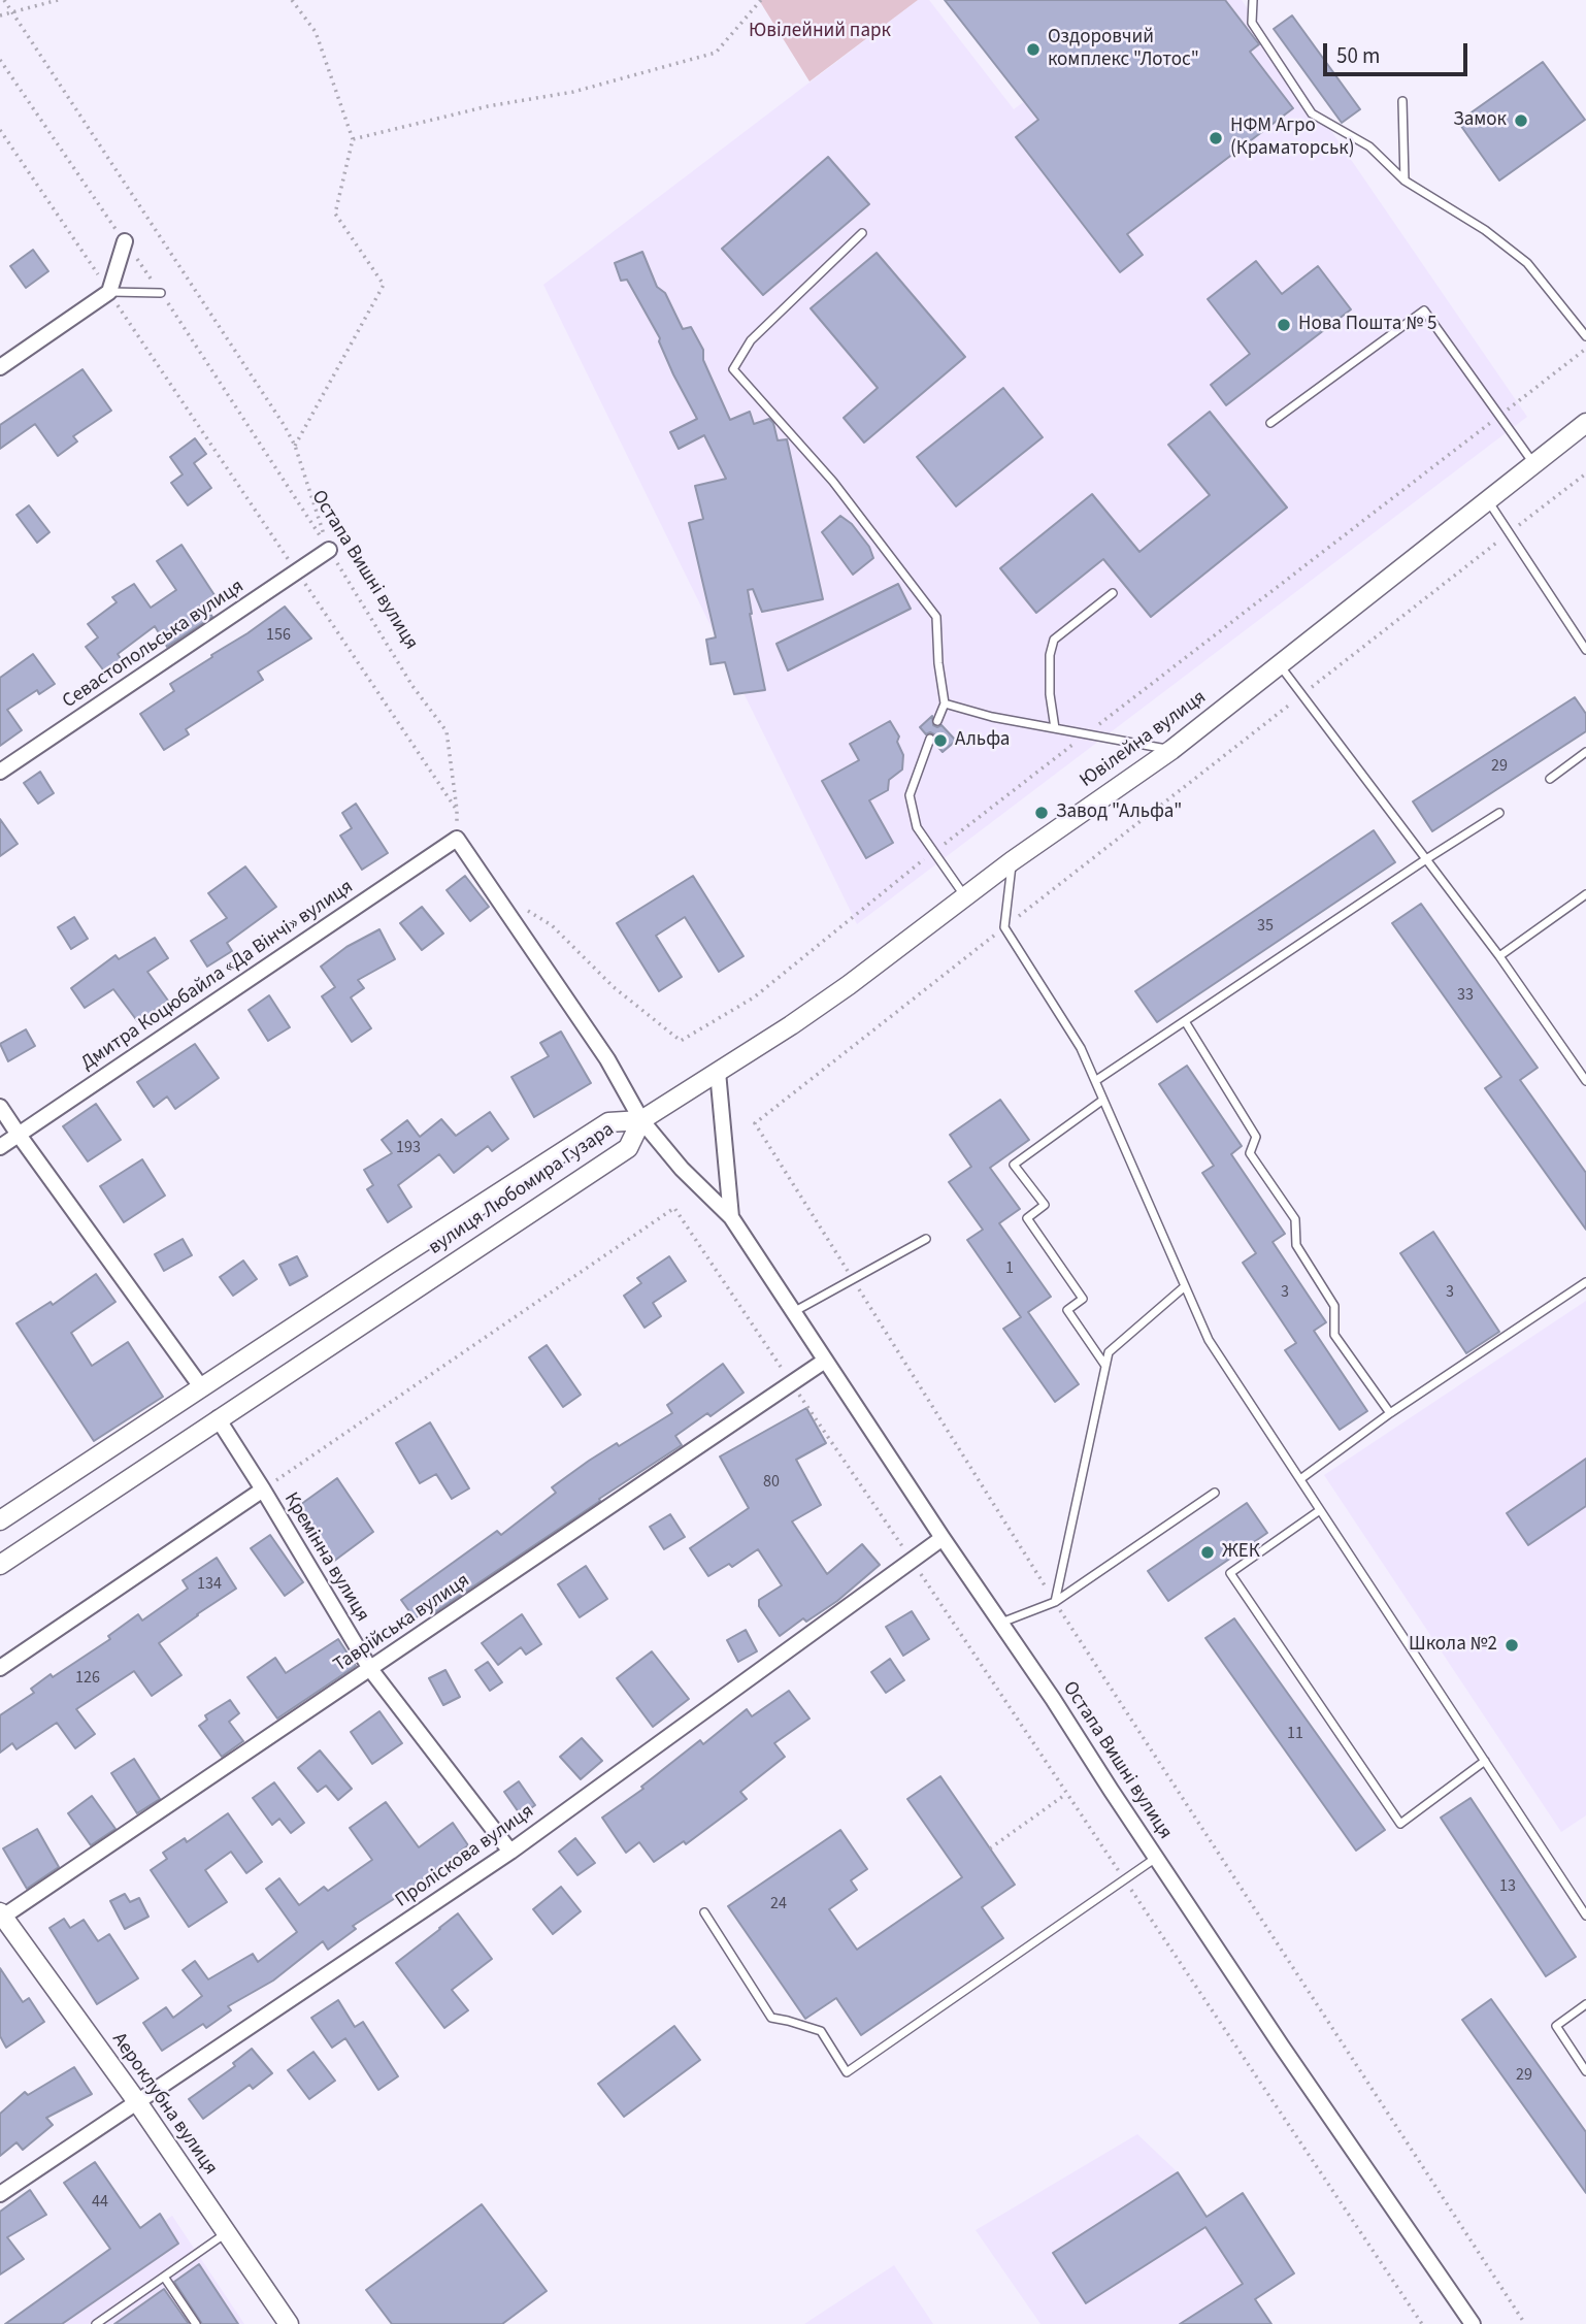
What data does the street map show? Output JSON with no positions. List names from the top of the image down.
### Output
{
  "streets": {
    "street": [
      "Остапа Вишні вулиця",
      "Севастопольська вулиця",
      "Ювілейна вулиця",
      "Дмитра Коцюбайла «Да Вінчі» вулиця",
      "вулиця Любомира Гузара",
      "Кремінна вулиця",
      "Таврійська вулиця",
      "Проліскова вулиця",
      "Аероклубна вулиця"
    ]
  },
  "crossings": [
    ["Остапа Вишні вулиця", "Севастопольська вулиця"],
    ["Остапа Вишні вулиця", "Ювілейна вулиця"],
    ["Остапа Вишні вулиця", "Дмитра Коцюбайла «Да Вінчі» вулиця"],
    ["Остапа Вишні вулиця", "вулиця Любомира Гузара"],
    ["Остапа Вишні вулиця", "Таврійська вулиця"],
    ["Остапа Вишні вулиця", "Проліскова вулиця"],
    ["Ювілейна вулиця", "вулиця Любомира Гузара"],
    ["вулиця Любомира Гузара", "Кремінна вулиця"],
    ["Кремінна вулиця", "Таврійська вулиця"],
    ["Кремінна вулиця", "Проліскова вулиця"],
    ["Таврійська вулиця", "Аероклубна вулиця"],
    ["Проліскова вулиця", "Аероклубна вулиця"]
  ],
  "parks": ["Ювілейний парк"],
  "places": [
    "Оздоровчий комплекс \"Лотос\"",
    "Замок",
    "НФМ Агро (Краматорськ)",
    "Нова Пошта № 5",
    "Альфа",
    "Завод \"Альфа\"",
    "ЖЕК",
    "Школа №2"
  ],
  "house_numbers": [
    "156",
    "29",
    "35",
    "33",
    "193",
    "1",
    "3",
    "3",
    "80",
    "134",
    "126",
    "11",
    "13",
    "24",
    "29",
    "44"
  ],
  "scale_bar": "50 m"
}
